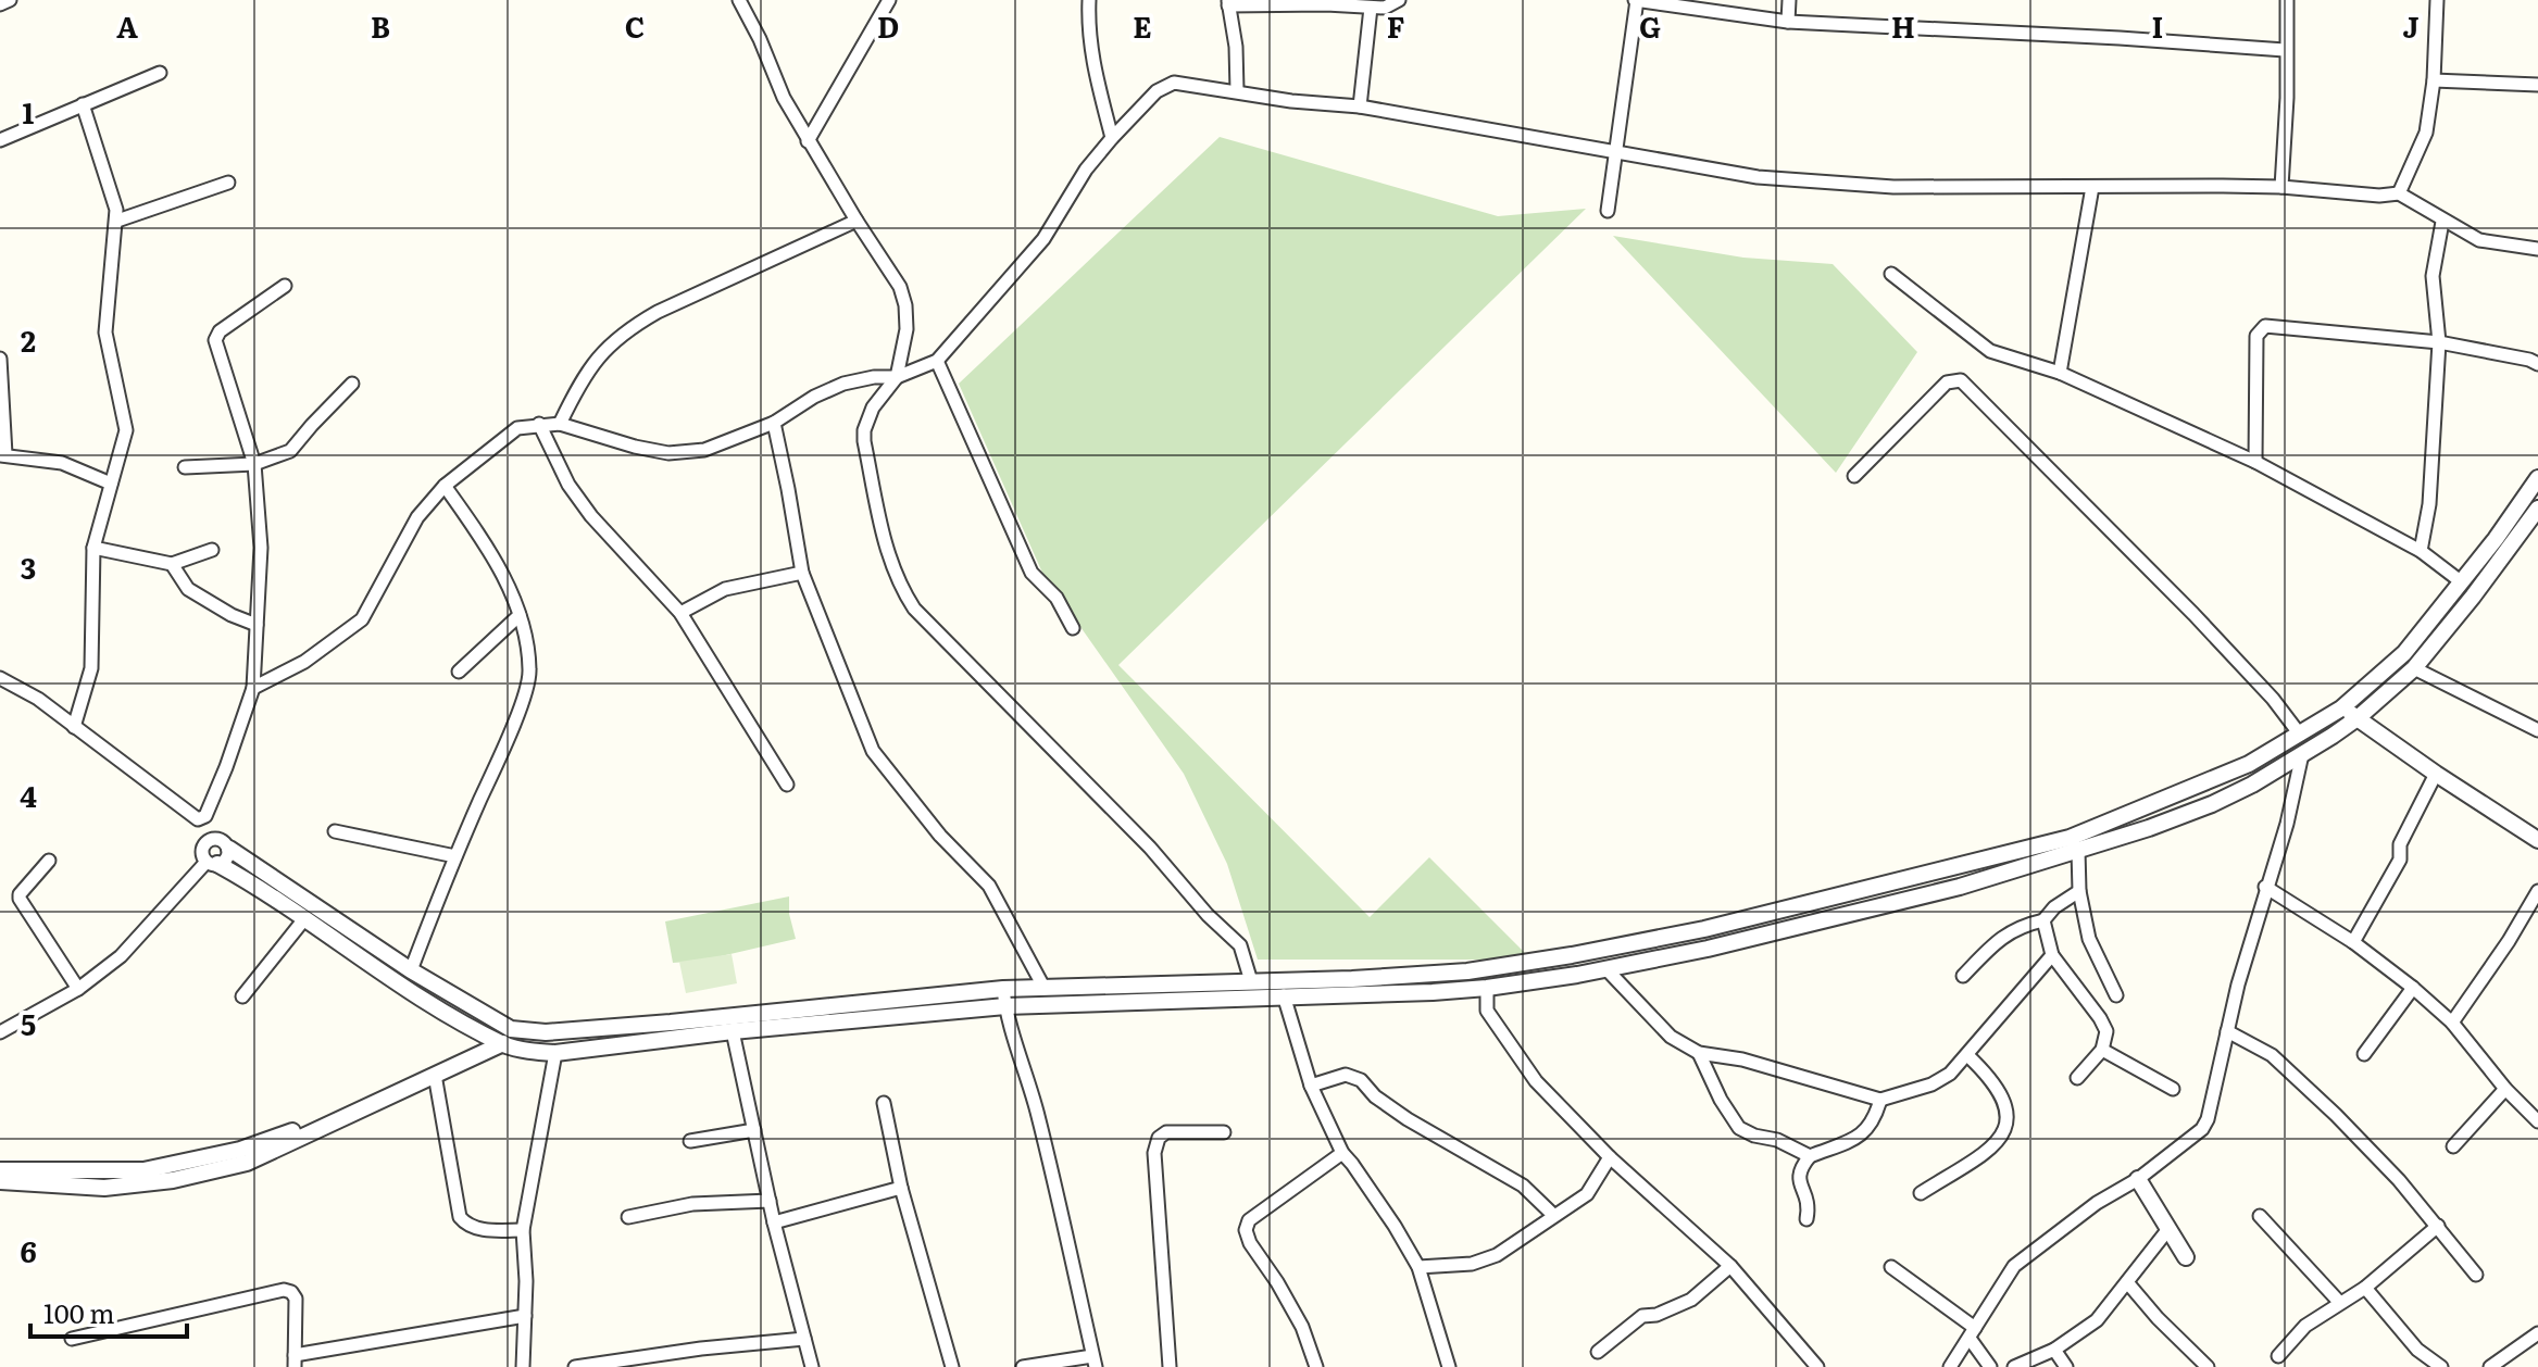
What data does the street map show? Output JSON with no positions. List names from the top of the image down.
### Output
{
  "scale_bar": "100 m",
  "grid": {
    "columns": [
      "A",
      "B",
      "C",
      "D",
      "E",
      "F",
      "G",
      "H",
      "I",
      "J"
    ],
    "rows": [
      "1",
      "2",
      "3",
      "4",
      "5",
      "6"
    ]
  }
}
